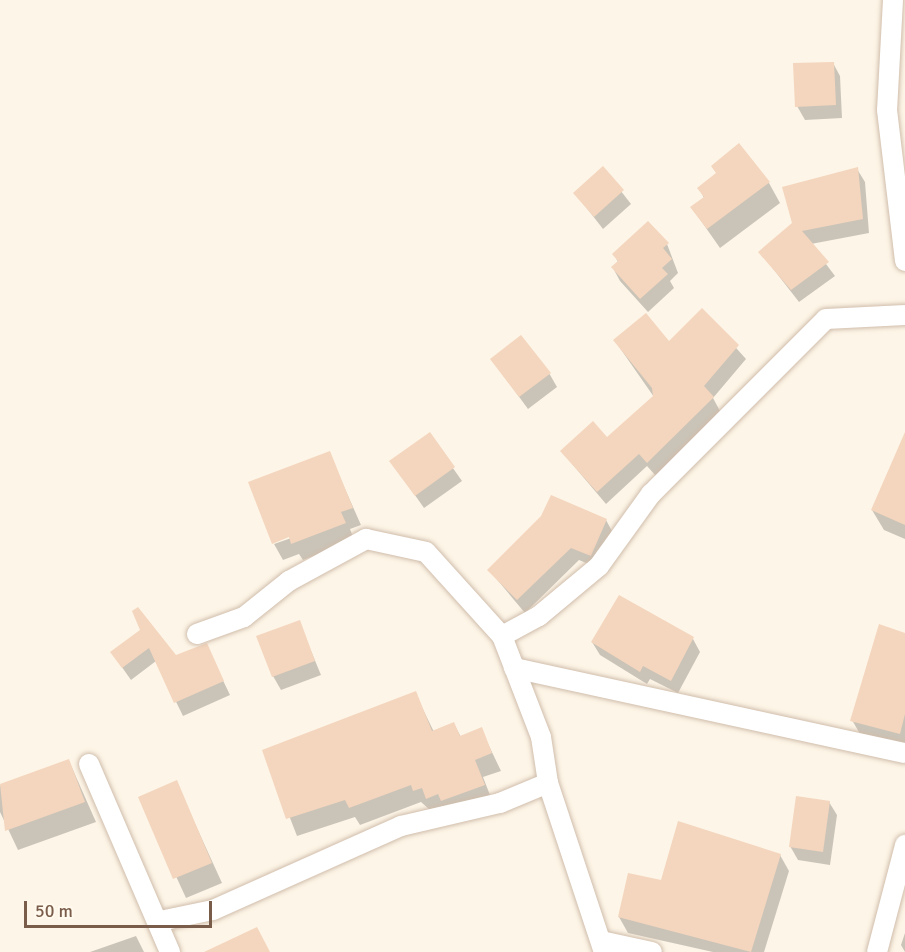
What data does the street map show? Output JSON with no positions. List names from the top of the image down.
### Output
{
  "scale_bar": "50 m"
}
